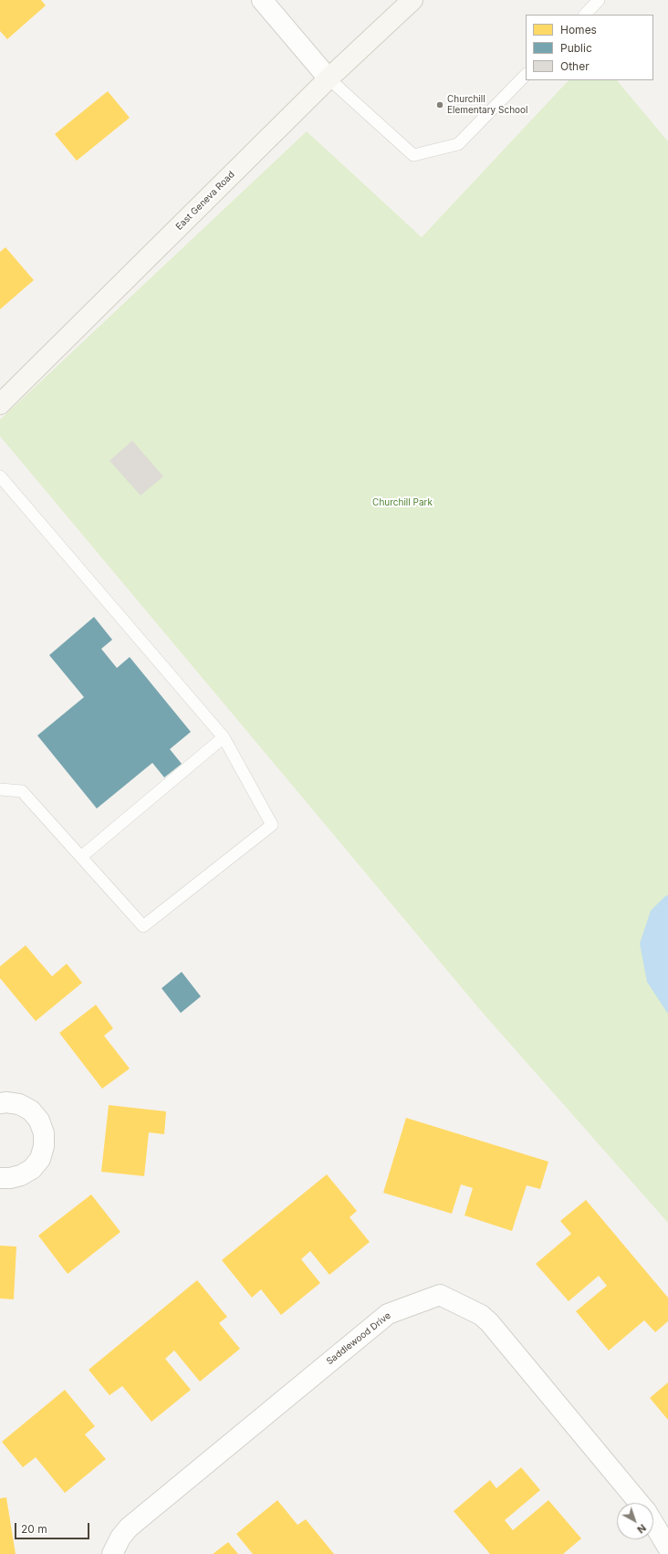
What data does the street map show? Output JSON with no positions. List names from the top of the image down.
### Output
{
  "streets": {
    "main road": ["East Geneva Road"],
    "street": ["Saddlewood Drive"]
  },
  "parks": ["Churchill Park"],
  "places": ["Churchill Elementary School"],
  "legend": ["Homes", "Public", "Other"],
  "scale_bar": "20 m",
  "north": "bottom right"
}
